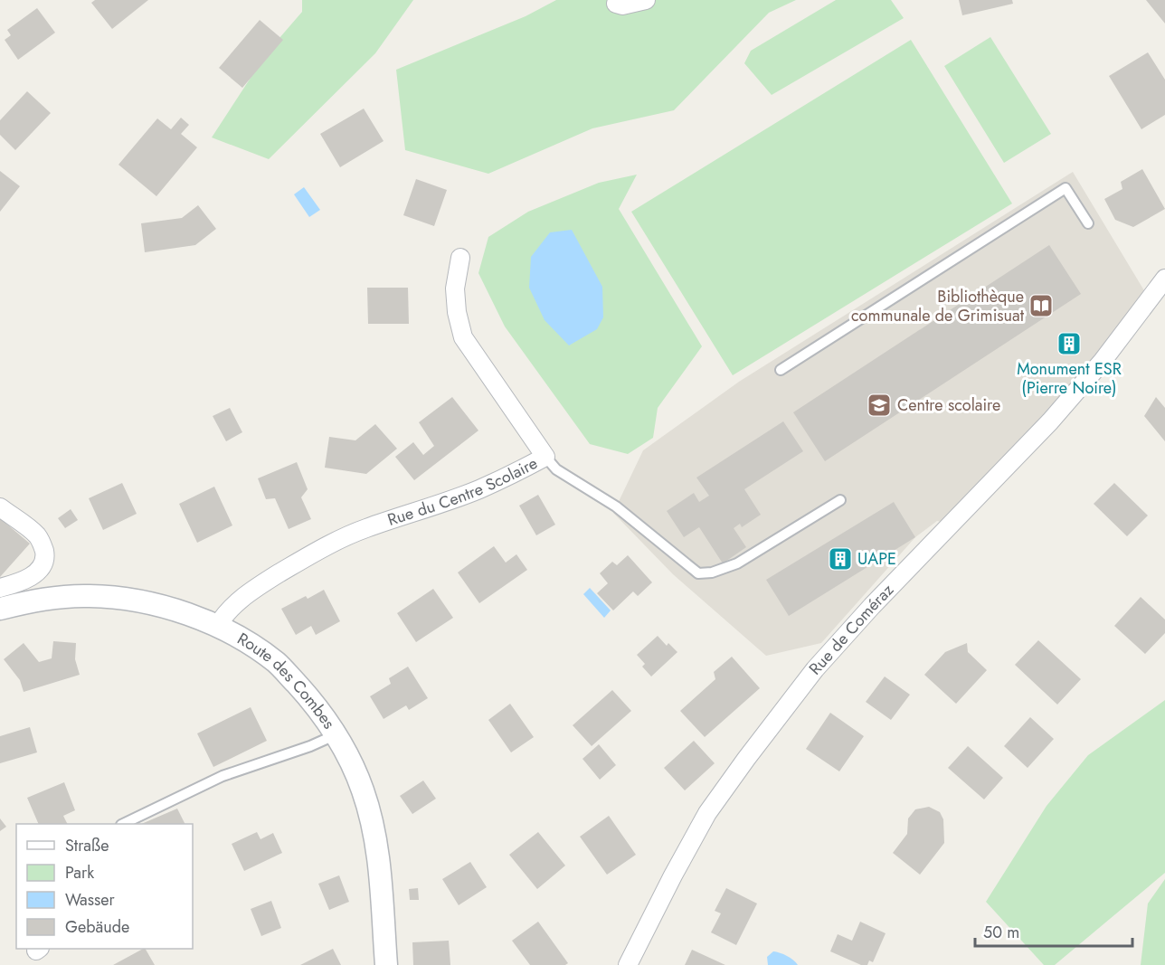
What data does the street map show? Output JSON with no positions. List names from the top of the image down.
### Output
{
  "streets": {
    "street": ["Rue du Centre Scolaire", "Rue de Coméraz", "Route des Combes"]
  },
  "crossings": [
    ["Rue du Centre Scolaire", "Route des Combes"]
  ],
  "places": {
    "library": ["Bibliothèque communale de Grimisuat"],
    "building": ["Monument ESR (Pierre Noire)", "UAPE"],
    "school or university": ["Centre scolaire"]
  },
  "legend": [
    "Straße",
    "Park",
    "Wasser",
    "Gebäude"
  ],
  "scale_bar": "50 m"
}
